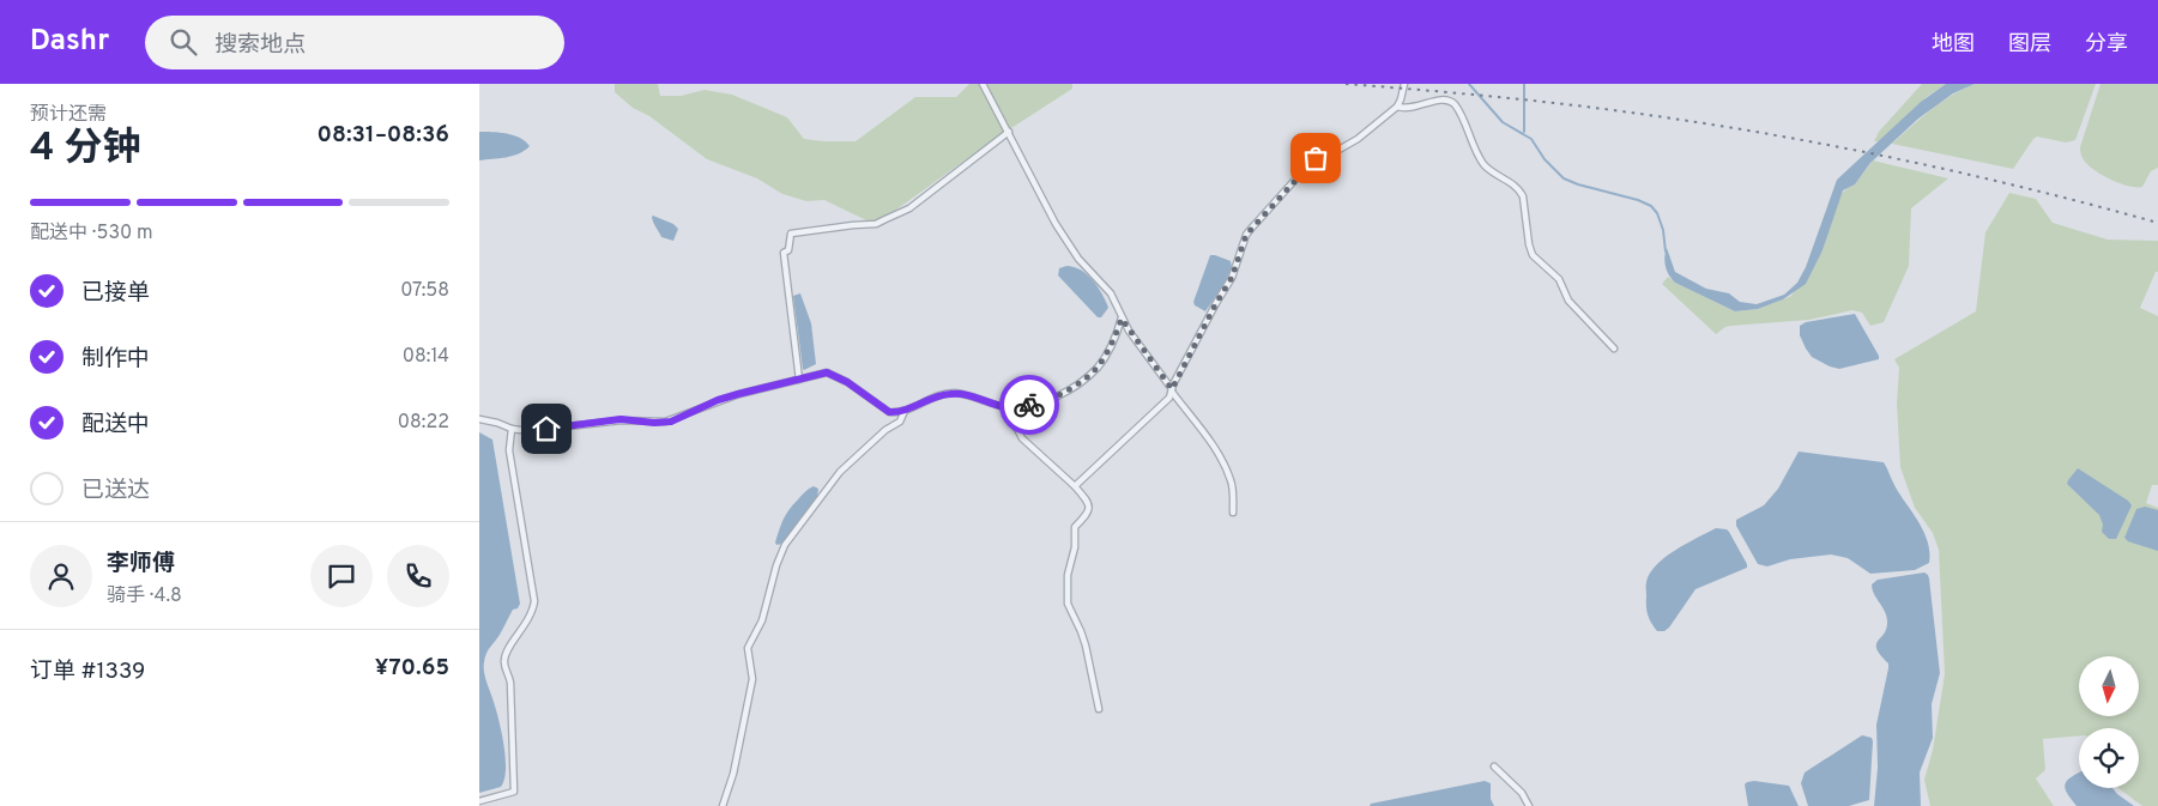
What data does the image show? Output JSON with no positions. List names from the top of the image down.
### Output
{
  "north": "bottom",
  "page": {
    "header": "Dashr",
    "search": "搜索地点",
    "nav": ["地图", "图层", "分享"],
    "heading": ["4 分钟", "预计还需", "08:31–08:36"],
    "panel": [
      "李师傅",
      "骑手 · 4.8",
      "订单 #1339",
      "¥70.65"
    ],
    "bar": "配送中 · 530 m",
    "list": [
      ["已接单", "07:58"],
      ["制作中", "08:14"],
      ["配送中", "08:22"],
      "已送达"
    ]
  }
}
